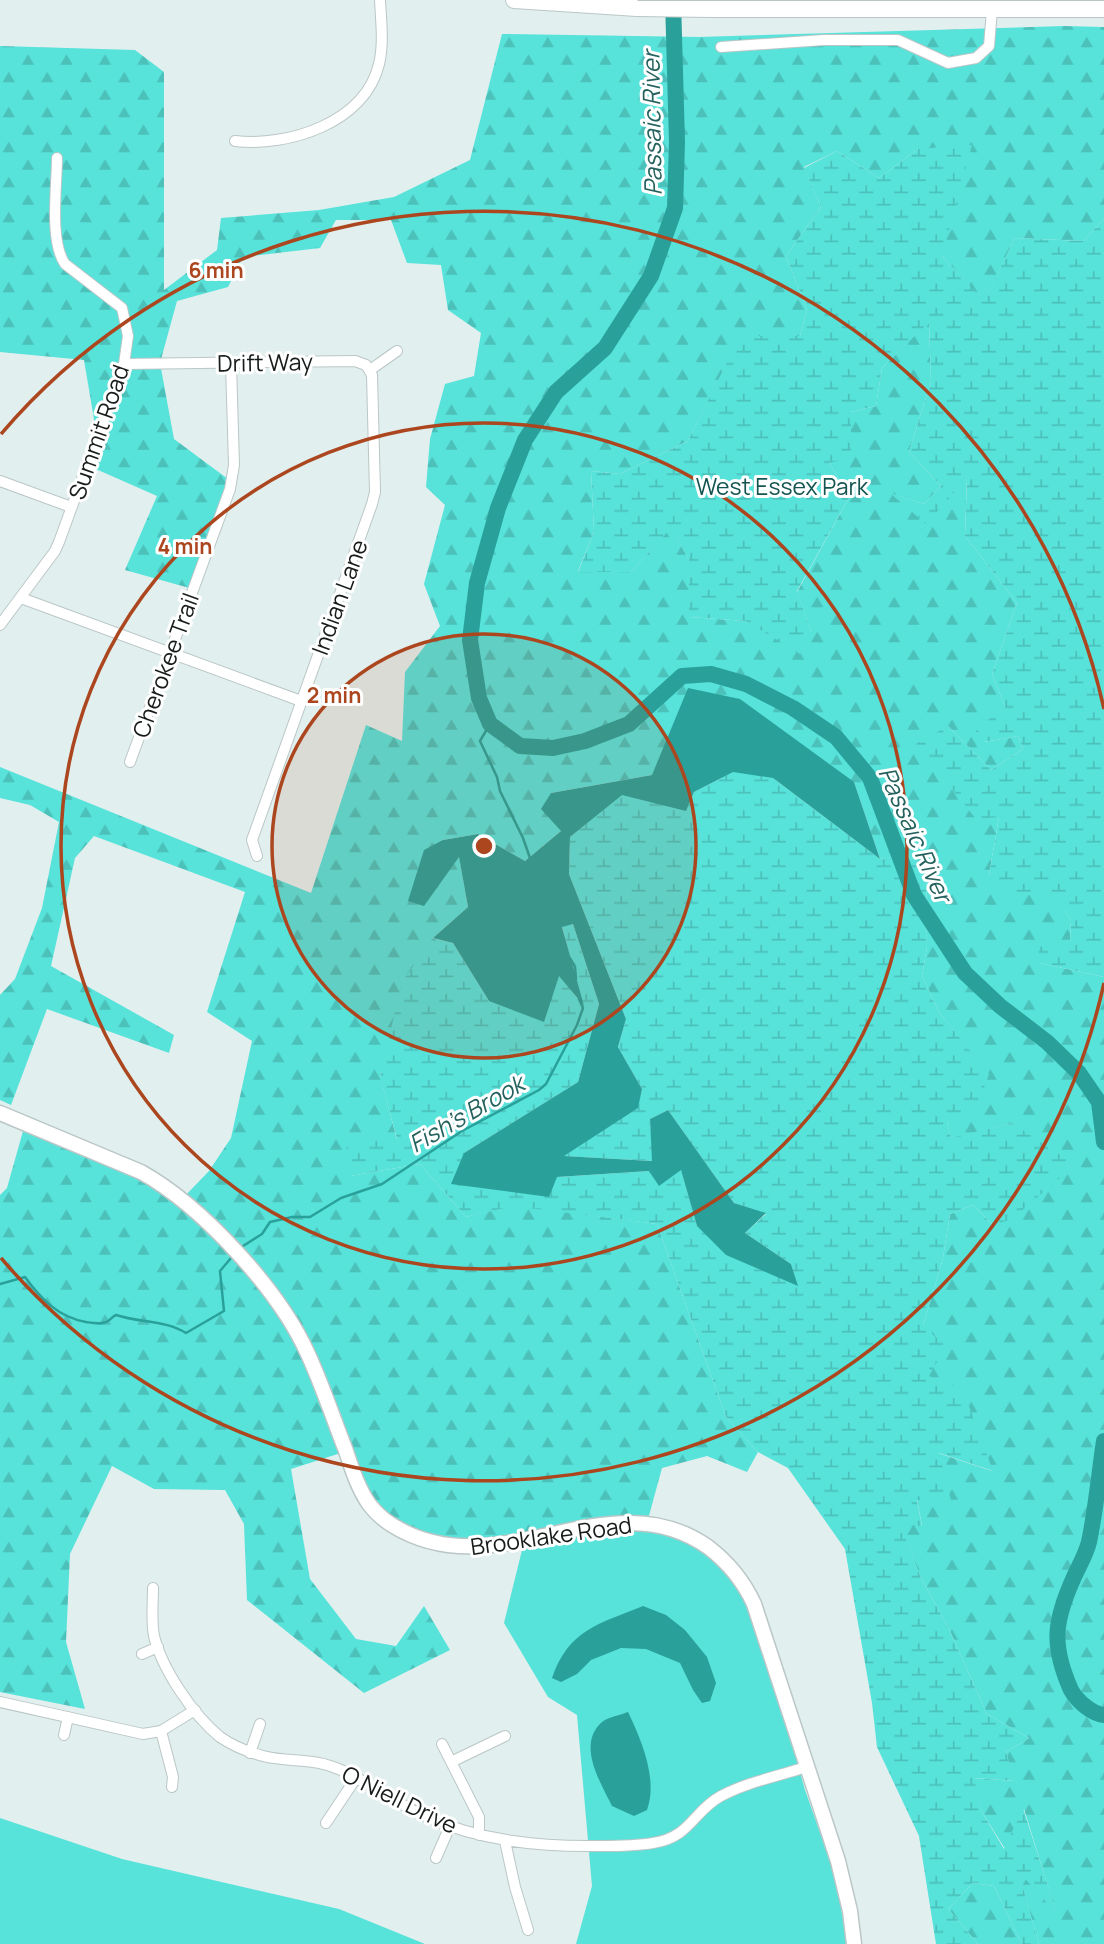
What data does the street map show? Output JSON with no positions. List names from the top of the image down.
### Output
{
  "streets": {
    "street": [
      "Drift Way",
      "Summit Road",
      "Indian Lane",
      "Cherokee Trail",
      "Brooklake Road",
      "O Niell Drive"
    ]
  },
  "crossings": [
    ["Drift Way", "Summit Road"],
    ["Drift Way", "Indian Lane"],
    ["Drift Way", "Cherokee Trail"],
    ["Brooklake Road", "O Niell Drive"]
  ],
  "water": ["Passaic River", "Fish's Brook"],
  "parks": ["West Essex Park"],
  "rings": ["6 min", "4 min", "2 min"]
}
